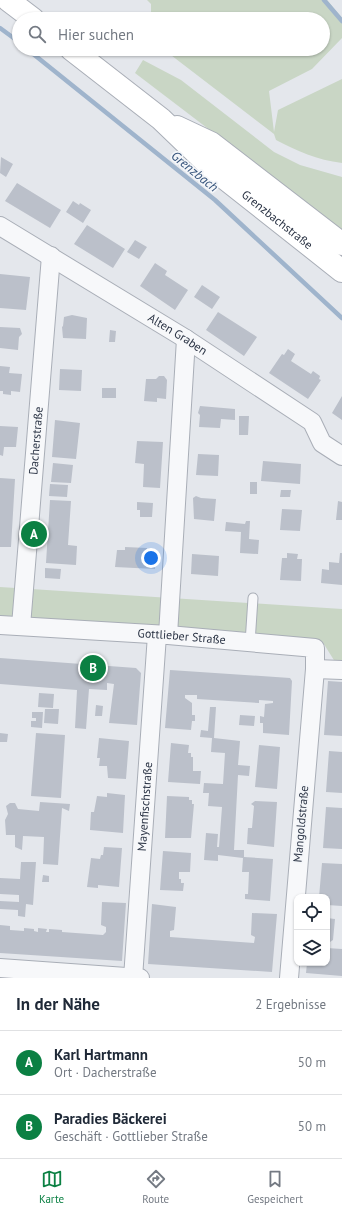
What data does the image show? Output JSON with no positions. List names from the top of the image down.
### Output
{
  "streets": {
    "street": [
      "Grenzbachstraße",
      "Alten Graben",
      "Dacherstraße",
      "Gottlieber Straße",
      "Mayenfischstraße",
      "Mangoldstraße"
    ]
  },
  "crossings": [
    ["Alten Graben", "Dacherstraße"],
    ["Alten Graben", "Mayenfischstraße"],
    ["Dacherstraße", "Gottlieber Straße"],
    ["Gottlieber Straße", "Mayenfischstraße"],
    ["Gottlieber Straße", "Mangoldstraße"]
  ],
  "water": ["Grenzbach"],
  "page": {
    "search": "Hier suchen",
    "pins": ["A", "B"],
    "heading": ["In der Nähe", "2 Ergebnisse"],
    "list": [
      {
        "mark": "A",
        "name": "Karl Hartmann",
        "note": "Ort · Dacherstraße",
        "value": "50 m"
      },
      {
        "mark": "B",
        "name": "Paradies Bäckerei",
        "note": "Geschäft · Gottlieber Straße",
        "value": "50 m"
      }
    ],
    "nav": ["Karte", "Route", "Gespeichert"]
  }
}
